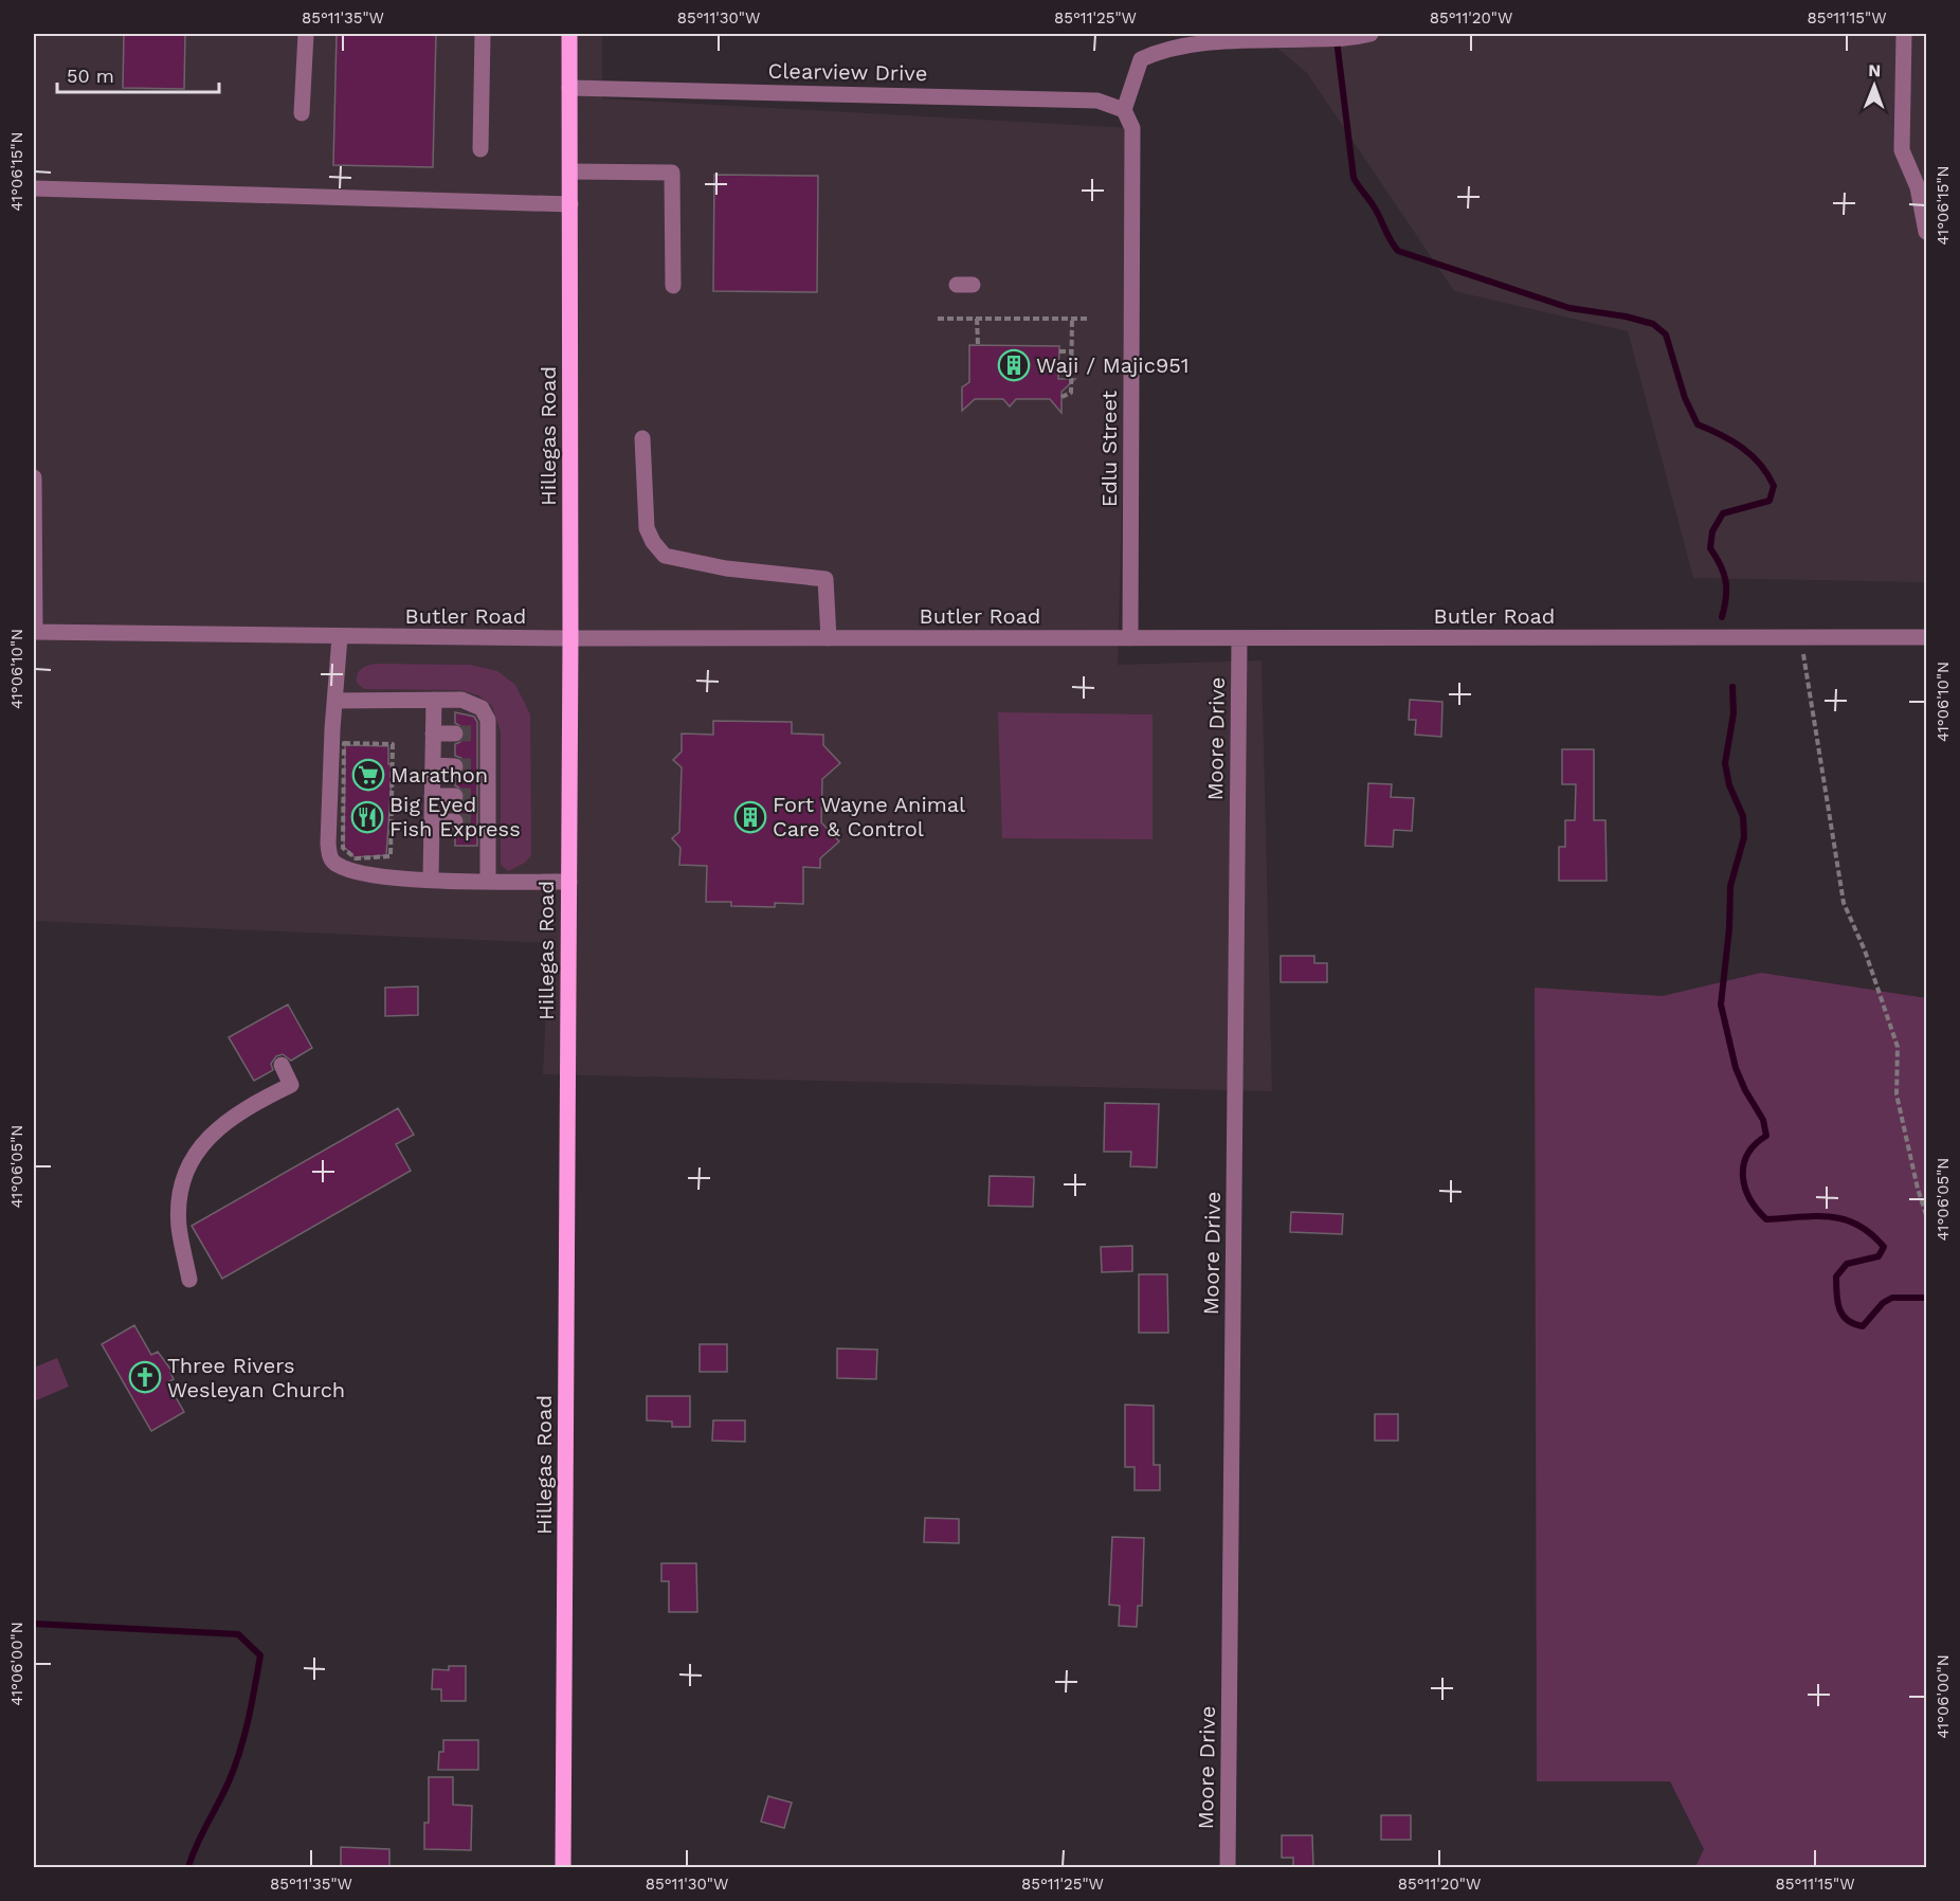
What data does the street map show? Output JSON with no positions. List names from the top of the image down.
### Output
{
  "streets": {
    "main road": ["Hillegas Road"],
    "street": [
      "Clearview Drive",
      "Edlu Street",
      "Butler Road",
      "Moore Drive"
    ]
  },
  "crossings": [
    ["Clearview Drive", "Hillegas Road"],
    ["Clearview Drive", "Edlu Street"],
    ["Hillegas Road", "Butler Road"],
    ["Edlu Street", "Butler Road"],
    ["Butler Road", "Moore Drive"]
  ],
  "places": {
    "building": ["Waji / Majic951", "Fort Wayne Animal Care & Control"],
    "supermarket": ["Marathon"],
    "restaurant": ["Big Eyed Fish Express"],
    "church": ["Three Rivers Wesleyan Church"]
  },
  "scale_bar": "50 m",
  "north": "top",
  "coordinates": [
    "85°11'35\"W",
    "85°11'30\"W",
    "85°11'25\"W",
    "85°11'20\"W",
    "85°11'15\"W",
    "41°06'15\"N",
    "41°06'10\"N",
    "41°06'05\"N",
    "41°06'00\"N"
  ]
}
